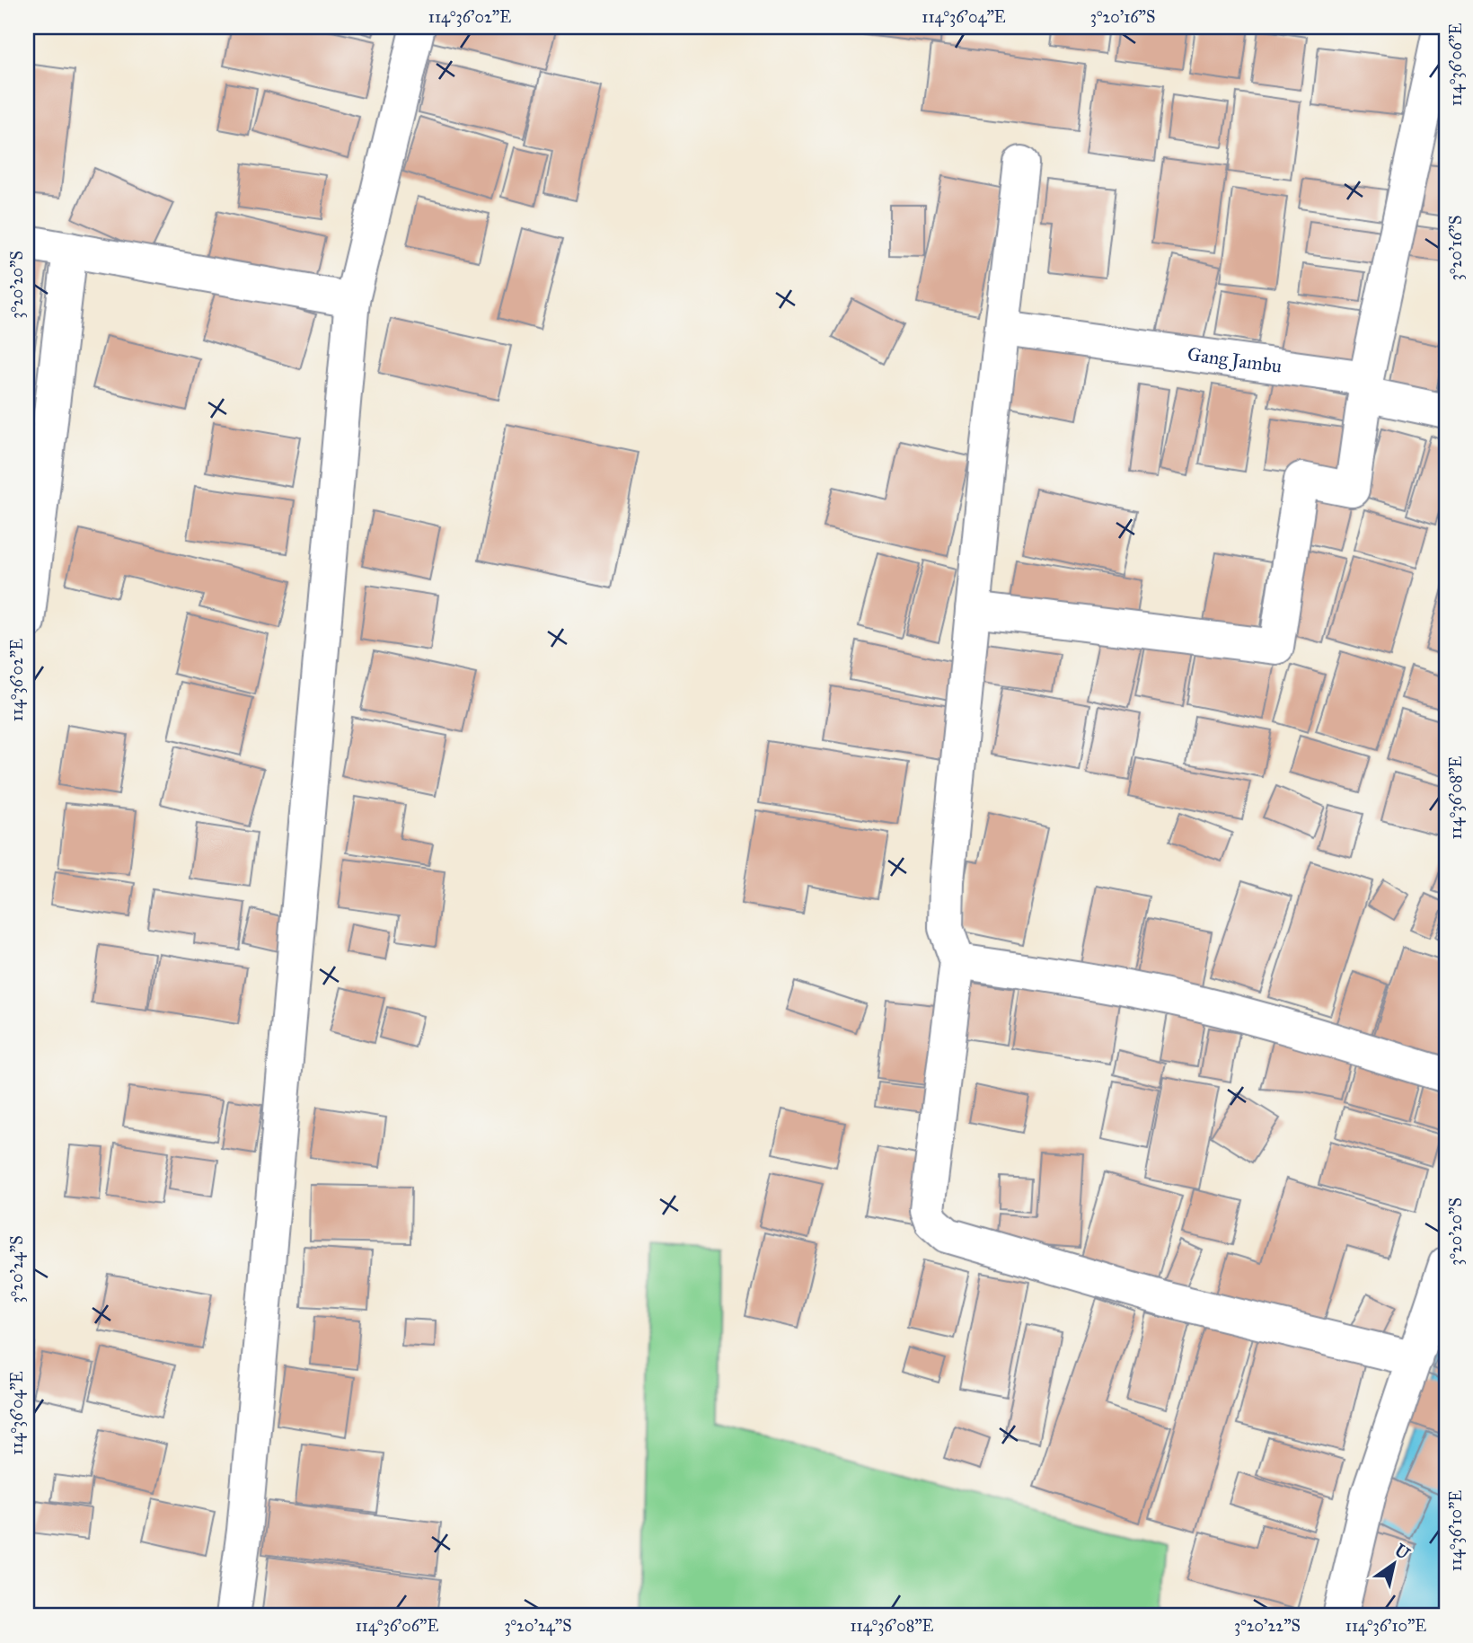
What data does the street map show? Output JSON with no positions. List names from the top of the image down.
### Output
{
  "streets": {
    "street": ["Gang Jambu"]
  },
  "north": "top right",
  "coordinates": [
    "114°36'02\"E",
    "114°36'04\"E",
    "3°20'16\"S",
    "114°36'06\"E",
    "3°20'20\"S",
    "114°36'08\"E",
    "3°20'24\"S",
    "114°36'10\"E",
    "3°20'22\"S"
  ]
}
